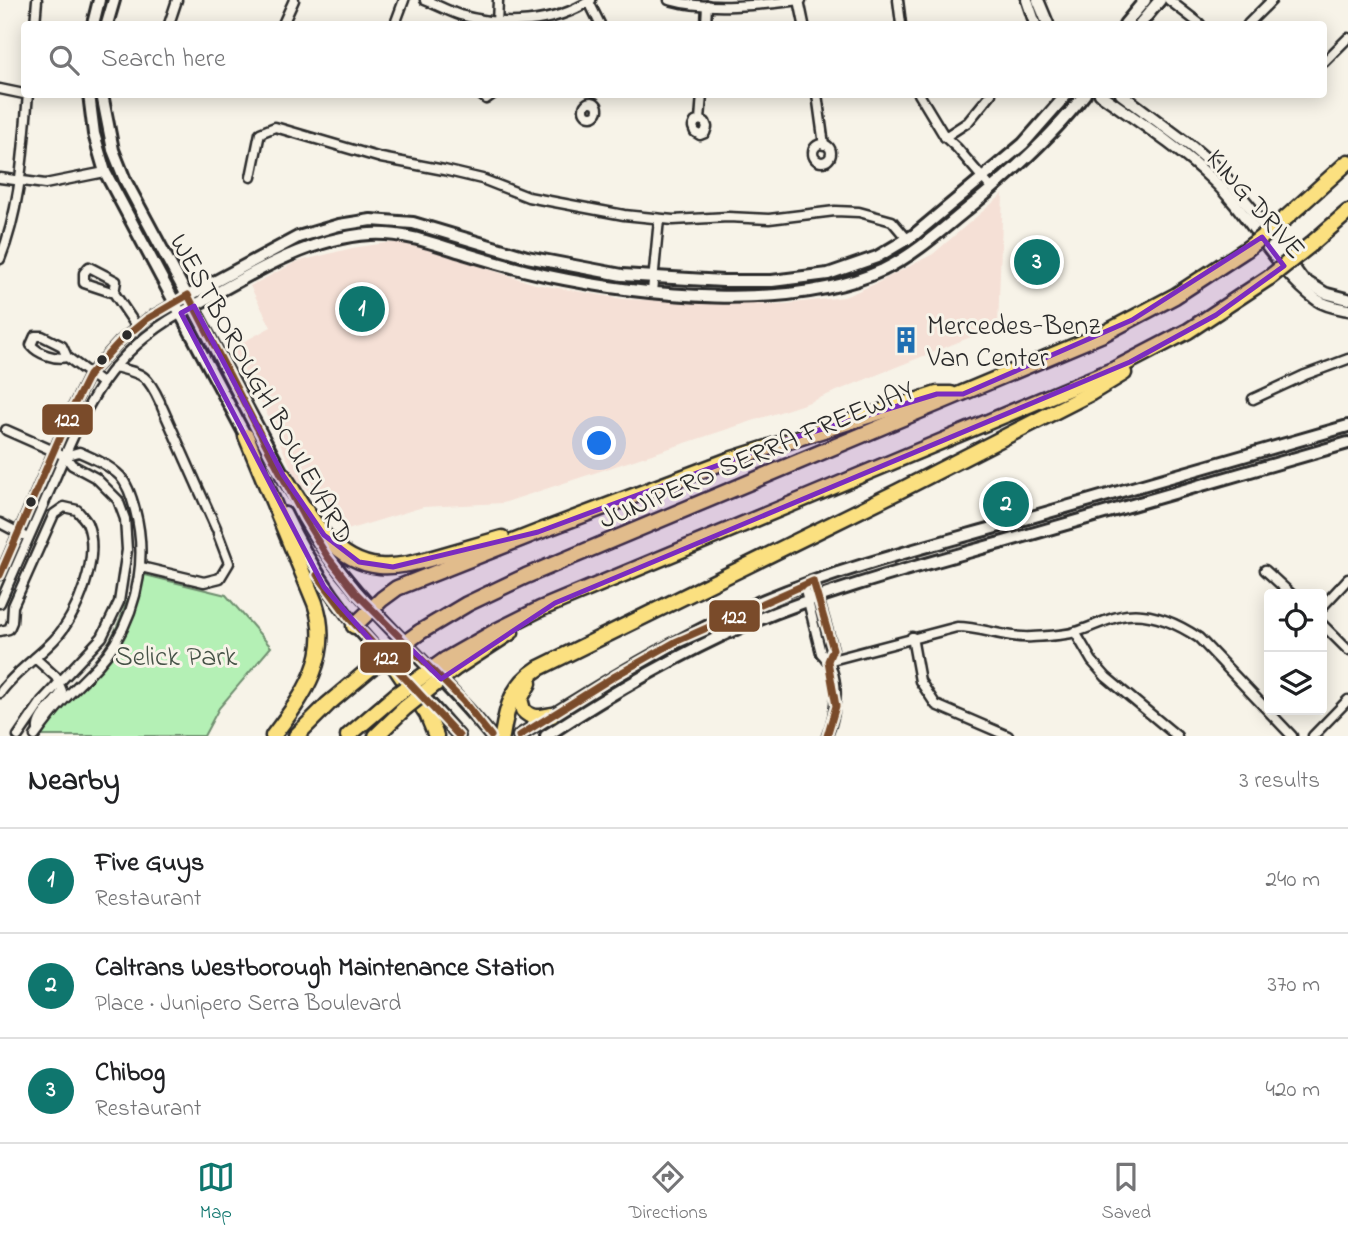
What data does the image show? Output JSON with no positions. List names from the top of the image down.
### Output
{
  "streets": {
    "highway": ["JUNIPERO SERRA FREEWAY"],
    "main road": ["WESTBOROUGH BOULEVARD"],
    "street": ["KING DRIVE"]
  },
  "parks": ["Selick Park"],
  "places": {
    "building": ["Mercedes-Benz Van Center"]
  },
  "lines": ["transit line 122"],
  "page": {
    "search": "Search here",
    "pins": ["3", "1", "2"],
    "heading": ["Nearby", "3 results"],
    "list": [
      {
        "mark": "1",
        "name": "Five Guys",
        "note": "Restaurant",
        "value": "240 m"
      },
      {
        "mark": "2",
        "name": "Caltrans Westborough Maintenance Station",
        "note": "Place · Junipero Serra Boulevard",
        "value": "370 m"
      },
      {
        "mark": "3",
        "name": "Chibog",
        "note": "Restaurant",
        "value": "420 m"
      }
    ],
    "nav": ["Map", "Directions", "Saved"]
  }
}
